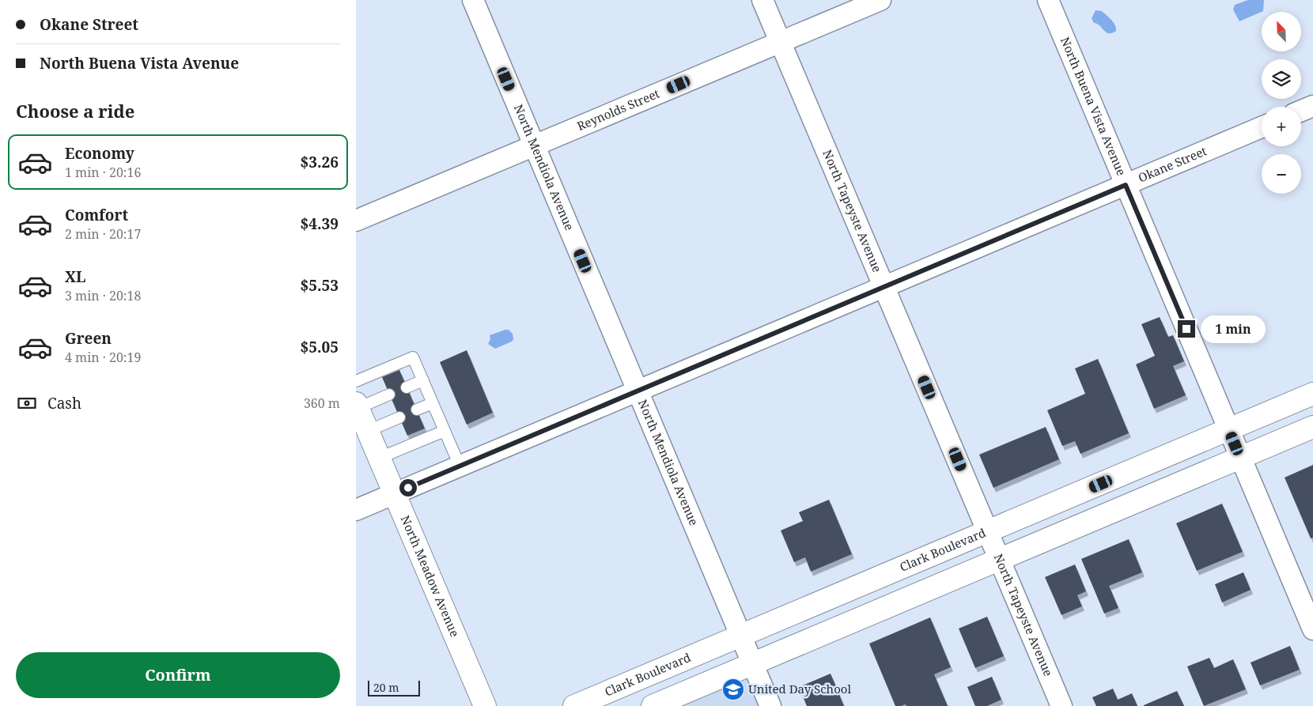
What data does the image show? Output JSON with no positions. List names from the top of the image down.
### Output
{
  "streets": {
    "main road": ["Clark Boulevard", "North Meadow Avenue"],
    "street": [
      "North Buena Vista Avenue",
      "Reynolds Street",
      "Okane Street",
      "North Mendiola Avenue",
      "North Tapeyste Avenue"
    ]
  },
  "crossings": [
    ["North Buena Vista Avenue", "Okane Street"],
    ["North Buena Vista Avenue", "Clark Boulevard"],
    ["Reynolds Street", "North Mendiola Avenue"],
    ["Reynolds Street", "North Tapeyste Avenue"],
    ["Okane Street", "North Mendiola Avenue"],
    ["Okane Street", "North Tapeyste Avenue"],
    ["Okane Street", "North Meadow Avenue"],
    ["North Mendiola Avenue", "Clark Boulevard"],
    ["North Tapeyste Avenue", "Clark Boulevard"]
  ],
  "places": {
    "school or university": ["United Day School"]
  },
  "scale_bar": "20 m",
  "north": "top left",
  "page": {
    "banner": ["Okane Street", "North Buena Vista Avenue"],
    "map_buttons": ["+", "−"],
    "heading": "Choose a ride",
    "list": [
      {
        "name": "Economy",
        "note": "1 min · 20:16",
        "value": "$3.26"
      },
      {
        "name": "Comfort",
        "note": "2 min · 20:17",
        "value": "$4.39"
      },
      {
        "name": "XL",
        "note": "3 min · 20:18",
        "value": "$5.53"
      },
      {
        "name": "Green",
        "note": "4 min · 20:19",
        "value": "$5.05"
      }
    ],
    "bubble": "1 min",
    "pay": ["Cash", "360 m"],
    "buttons": "Confirm",
    "scale": "20 m"
  }
}
